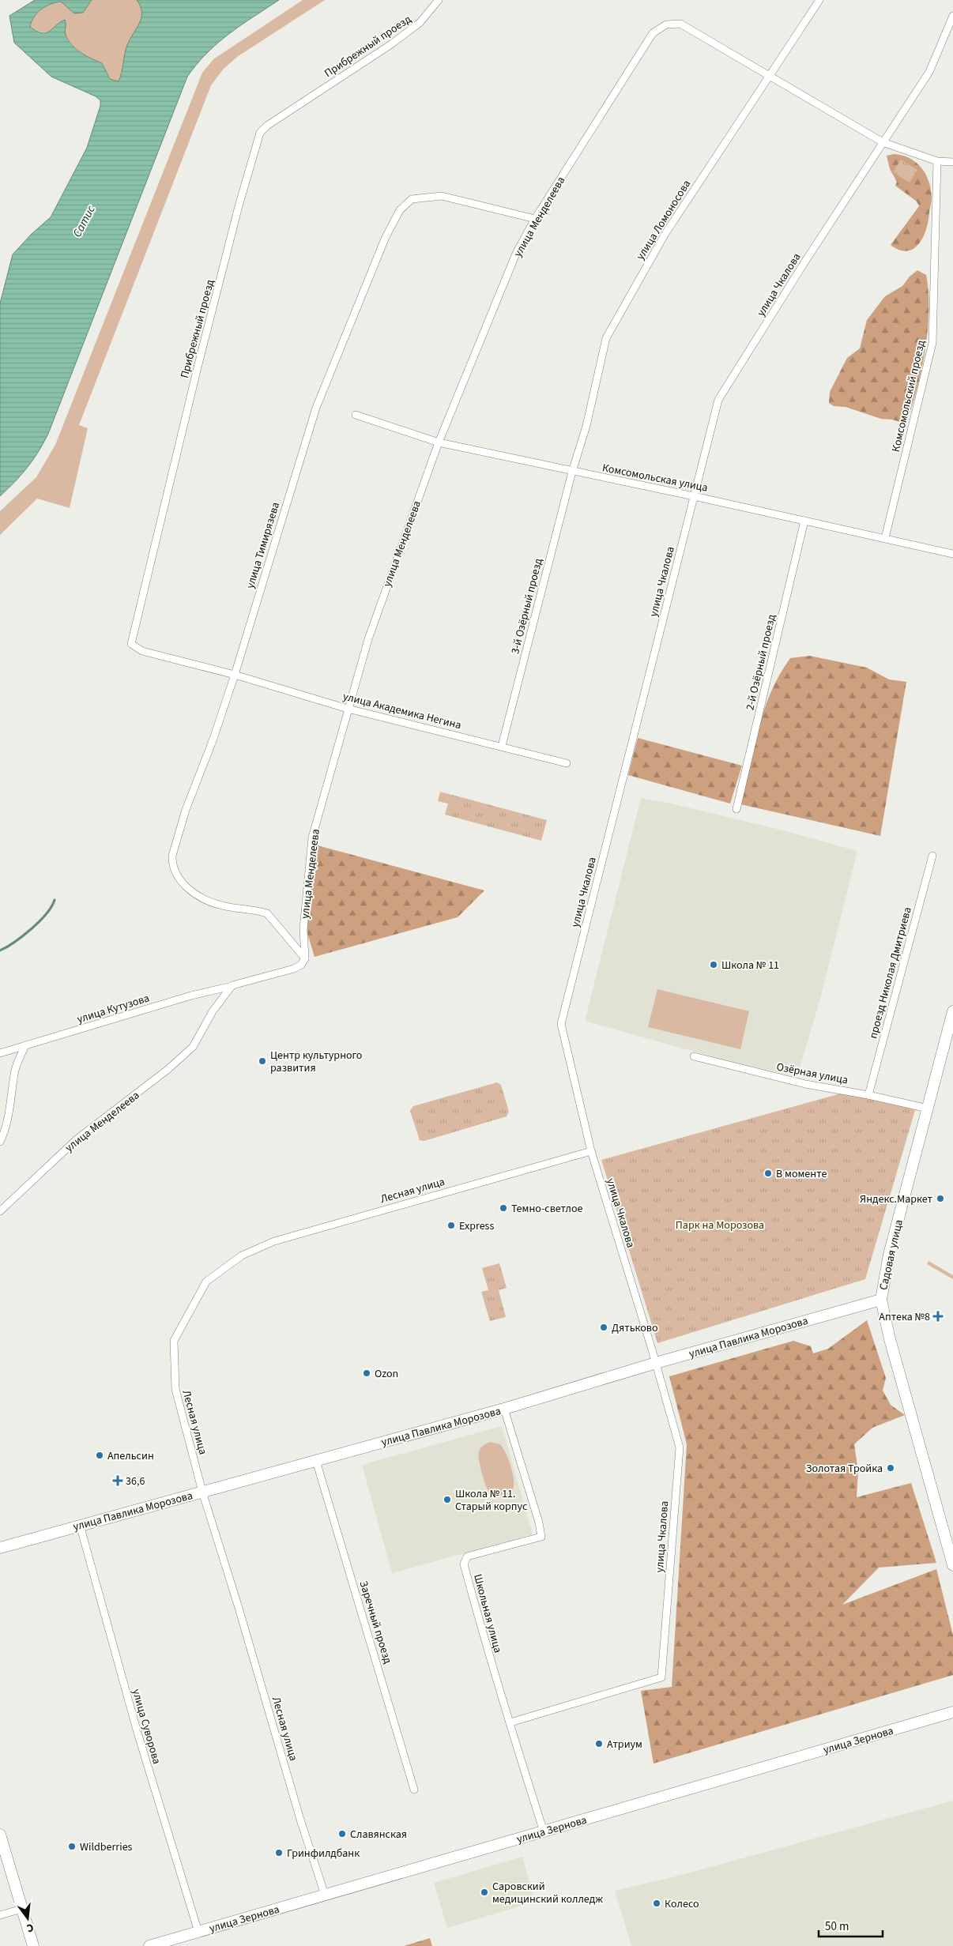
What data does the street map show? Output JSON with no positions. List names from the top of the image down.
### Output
{
  "streets": {
    "street": [
      "Прибрежный проезд",
      "улица Менделеева",
      "улица Ломоносова",
      "улица Чкалова",
      "Комсомольский проезд",
      "Комсомольская улица",
      "улица Тимирязева",
      "3-й Озёрный проезд",
      "2-й Озёрный проезд",
      "улица Академика Негина",
      "проезд Николая Дмитриева",
      "улица Кутузова",
      "Озёрная улица",
      "Лесная улица",
      "Садовая улица",
      "улица Павлика Морозова",
      "Школьная улица",
      "Заречный проезд",
      "улица Суворова",
      "улица Зернова"
    ]
  },
  "crossings": [
    ["Прибрежный проезд", "улица Тимирязева"],
    ["Прибрежный проезд", "улица Академика Негина"],
    ["улица Менделеева", "улица Ломоносова"],
    ["улица Менделеева", "улица Чкалова"],
    ["улица Менделеева", "Комсомольский проезд"],
    ["улица Менделеева", "Комсомольская улица"],
    ["улица Менделеева", "улица Тимирязева"],
    ["улица Менделеева", "улица Академика Негина"],
    ["улица Менделеева", "улица Кутузова"],
    ["улица Ломоносова", "Комсомольская улица"],
    ["улица Ломоносова", "3-й Озёрный проезд"],
    ["улица Чкалова", "Комсомольская улица"],
    ["улица Чкалова", "Лесная улица"],
    ["улица Чкалова", "улица Павлика Морозова"],
    ["улица Чкалова", "Школьная улица"],
    ["Комсомольский проезд", "Комсомольская улица"],
    ["Комсомольская улица", "3-й Озёрный проезд"],
    ["Комсомольская улица", "2-й Озёрный проезд"],
    ["улица Тимирязева", "улица Академика Негина"],
    ["3-й Озёрный проезд", "улица Академика Негина"],
    ["проезд Николая Дмитриева", "Озёрная улица"],
    ["Озёрная улица", "Садовая улица"],
    ["Лесная улица", "улица Павлика Морозова"],
    ["Лесная улица", "улица Зернова"],
    ["Садовая улица", "улица Павлика Морозова"],
    ["улица Павлика Морозова", "Школьная улица"],
    ["улица Павлика Морозова", "Заречный проезд"],
    ["улица Павлика Морозова", "улица Суворова"],
    ["Школьная улица", "улица Зернова"],
    ["улица Суворова", "улица Зернова"]
  ],
  "water": ["Сатис"],
  "parks": ["Парк на Морозова"],
  "places": {
    "other": [
      "Школа № 11",
      "Центр культурного развития",
      "В моменте",
      "Яндекс.Маркет",
      "Темно-светлое",
      "Express",
      "Дятьково",
      "Ozon",
      "Апельсин",
      "Золотая Тройка",
      "Школа № 11. Старый корпус",
      "Атриум",
      "Славянская",
      "Wildberries",
      "Гринфилдбанк",
      "Саровский медицинский колледж",
      "Колесо"
    ],
    "health": ["Аптека №8", "36,6"]
  },
  "scale_bar": "50 m",
  "north": "bottom"
}
